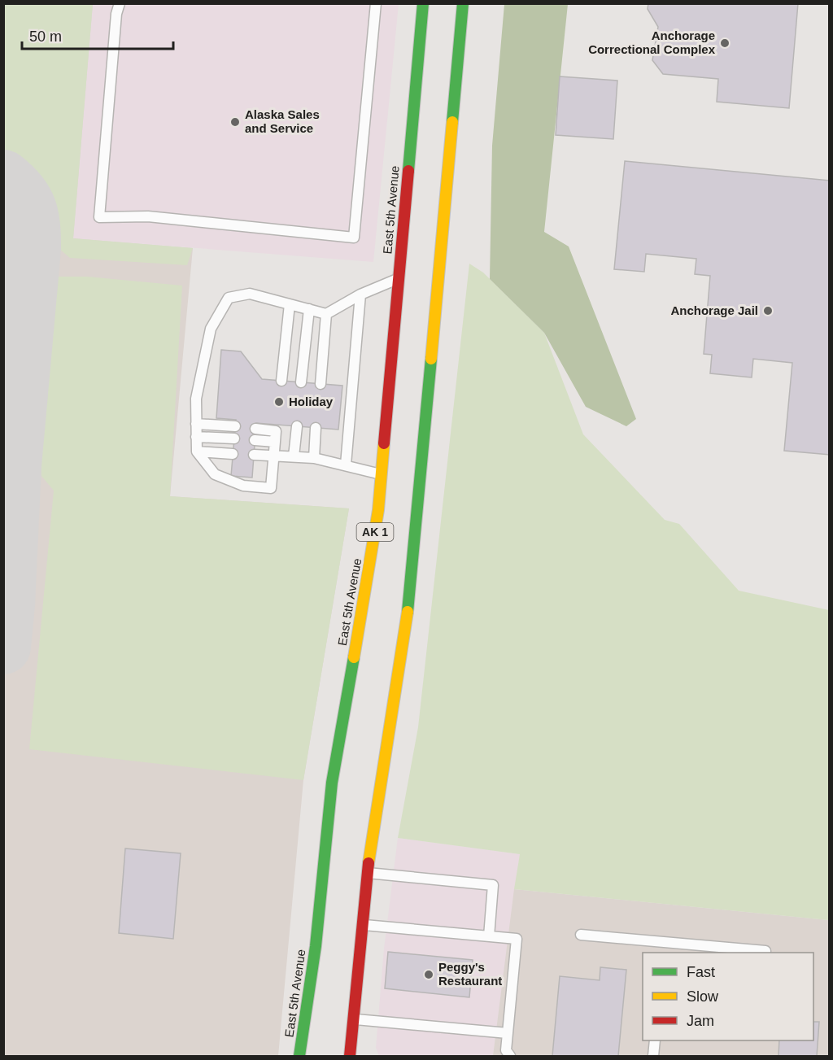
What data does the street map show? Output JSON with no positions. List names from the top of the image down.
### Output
{
  "streets": {
    "highway": ["East 5th Avenue", "AK 1"]
  },
  "places": [
    "Anchorage Correctional Complex",
    "Alaska Sales and Service",
    "Anchorage Jail",
    "Holiday",
    "Peggy's Restaurant"
  ],
  "legend": ["Fast", "Slow", "Jam"],
  "scale_bar": "50 m"
}
